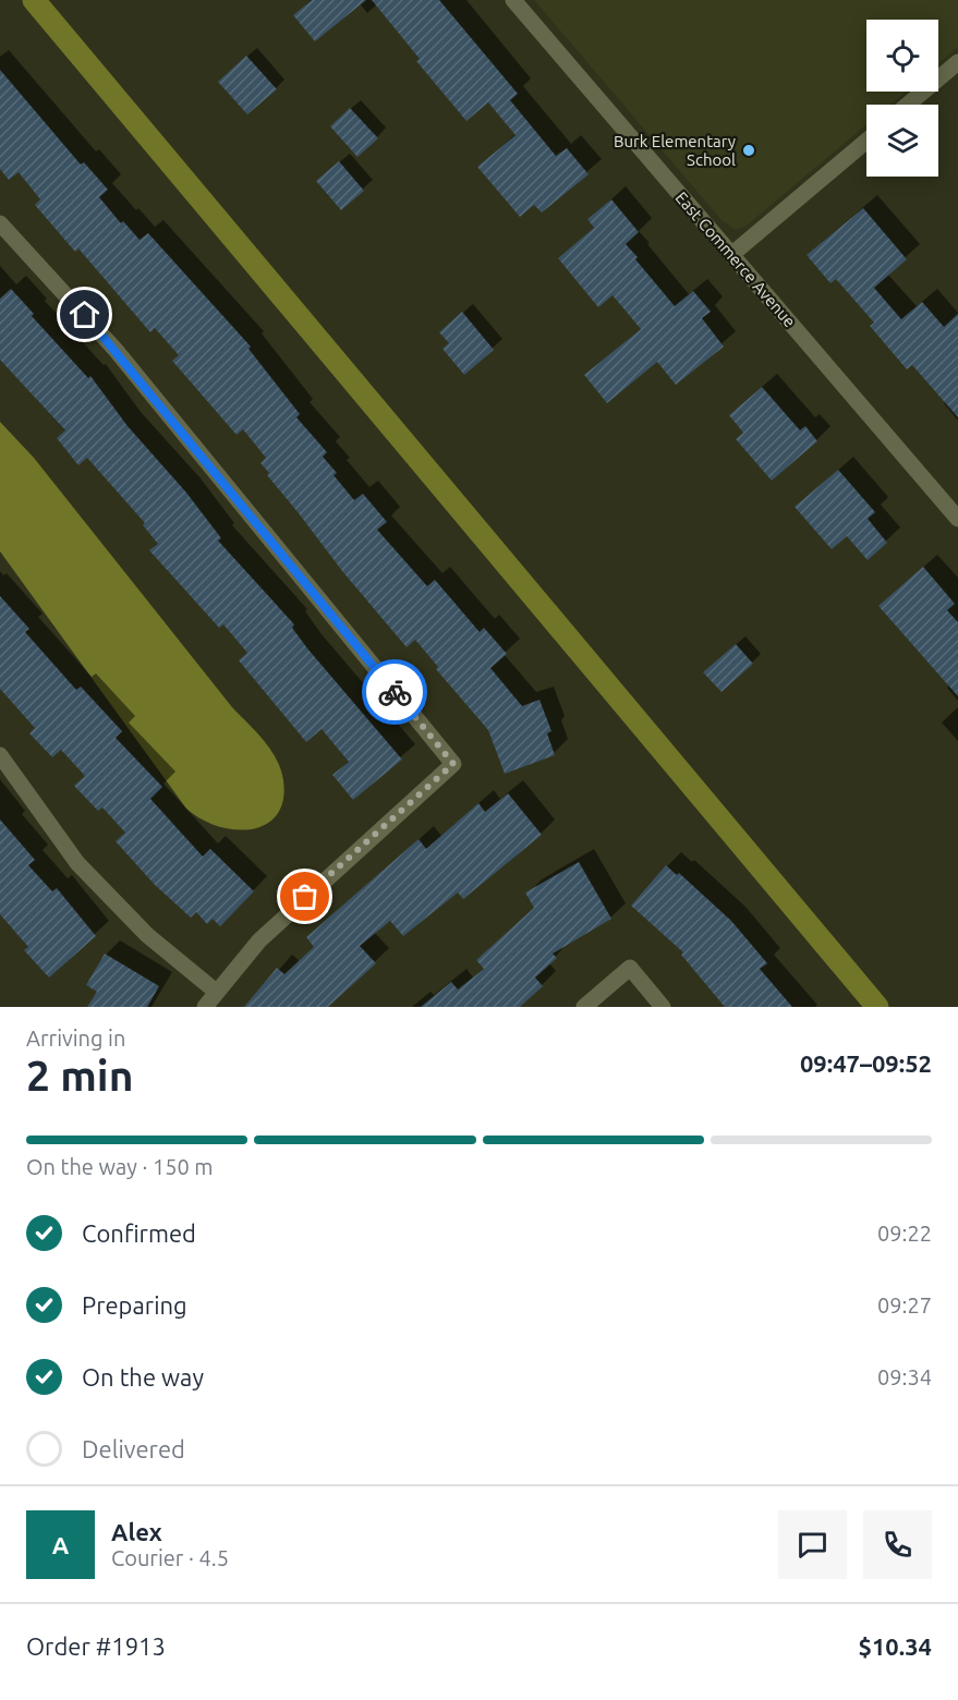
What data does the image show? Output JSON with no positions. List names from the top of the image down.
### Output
{
  "streets": {
    "street": ["East Commerce Avenue"]
  },
  "places": ["Burk Elementary School"],
  "page": {
    "heading": ["2 min", "Arriving in", "09:47–09:52"],
    "panel": [
      "Alex",
      "Courier · 4.5",
      "Order #1913",
      "$10.34"
    ],
    "bar": "On the way · 150 m",
    "list": [
      ["Confirmed", "09:22"],
      ["Preparing", "09:27"],
      ["On the way", "09:34"],
      "Delivered"
    ],
    "round": "A"
  }
}
